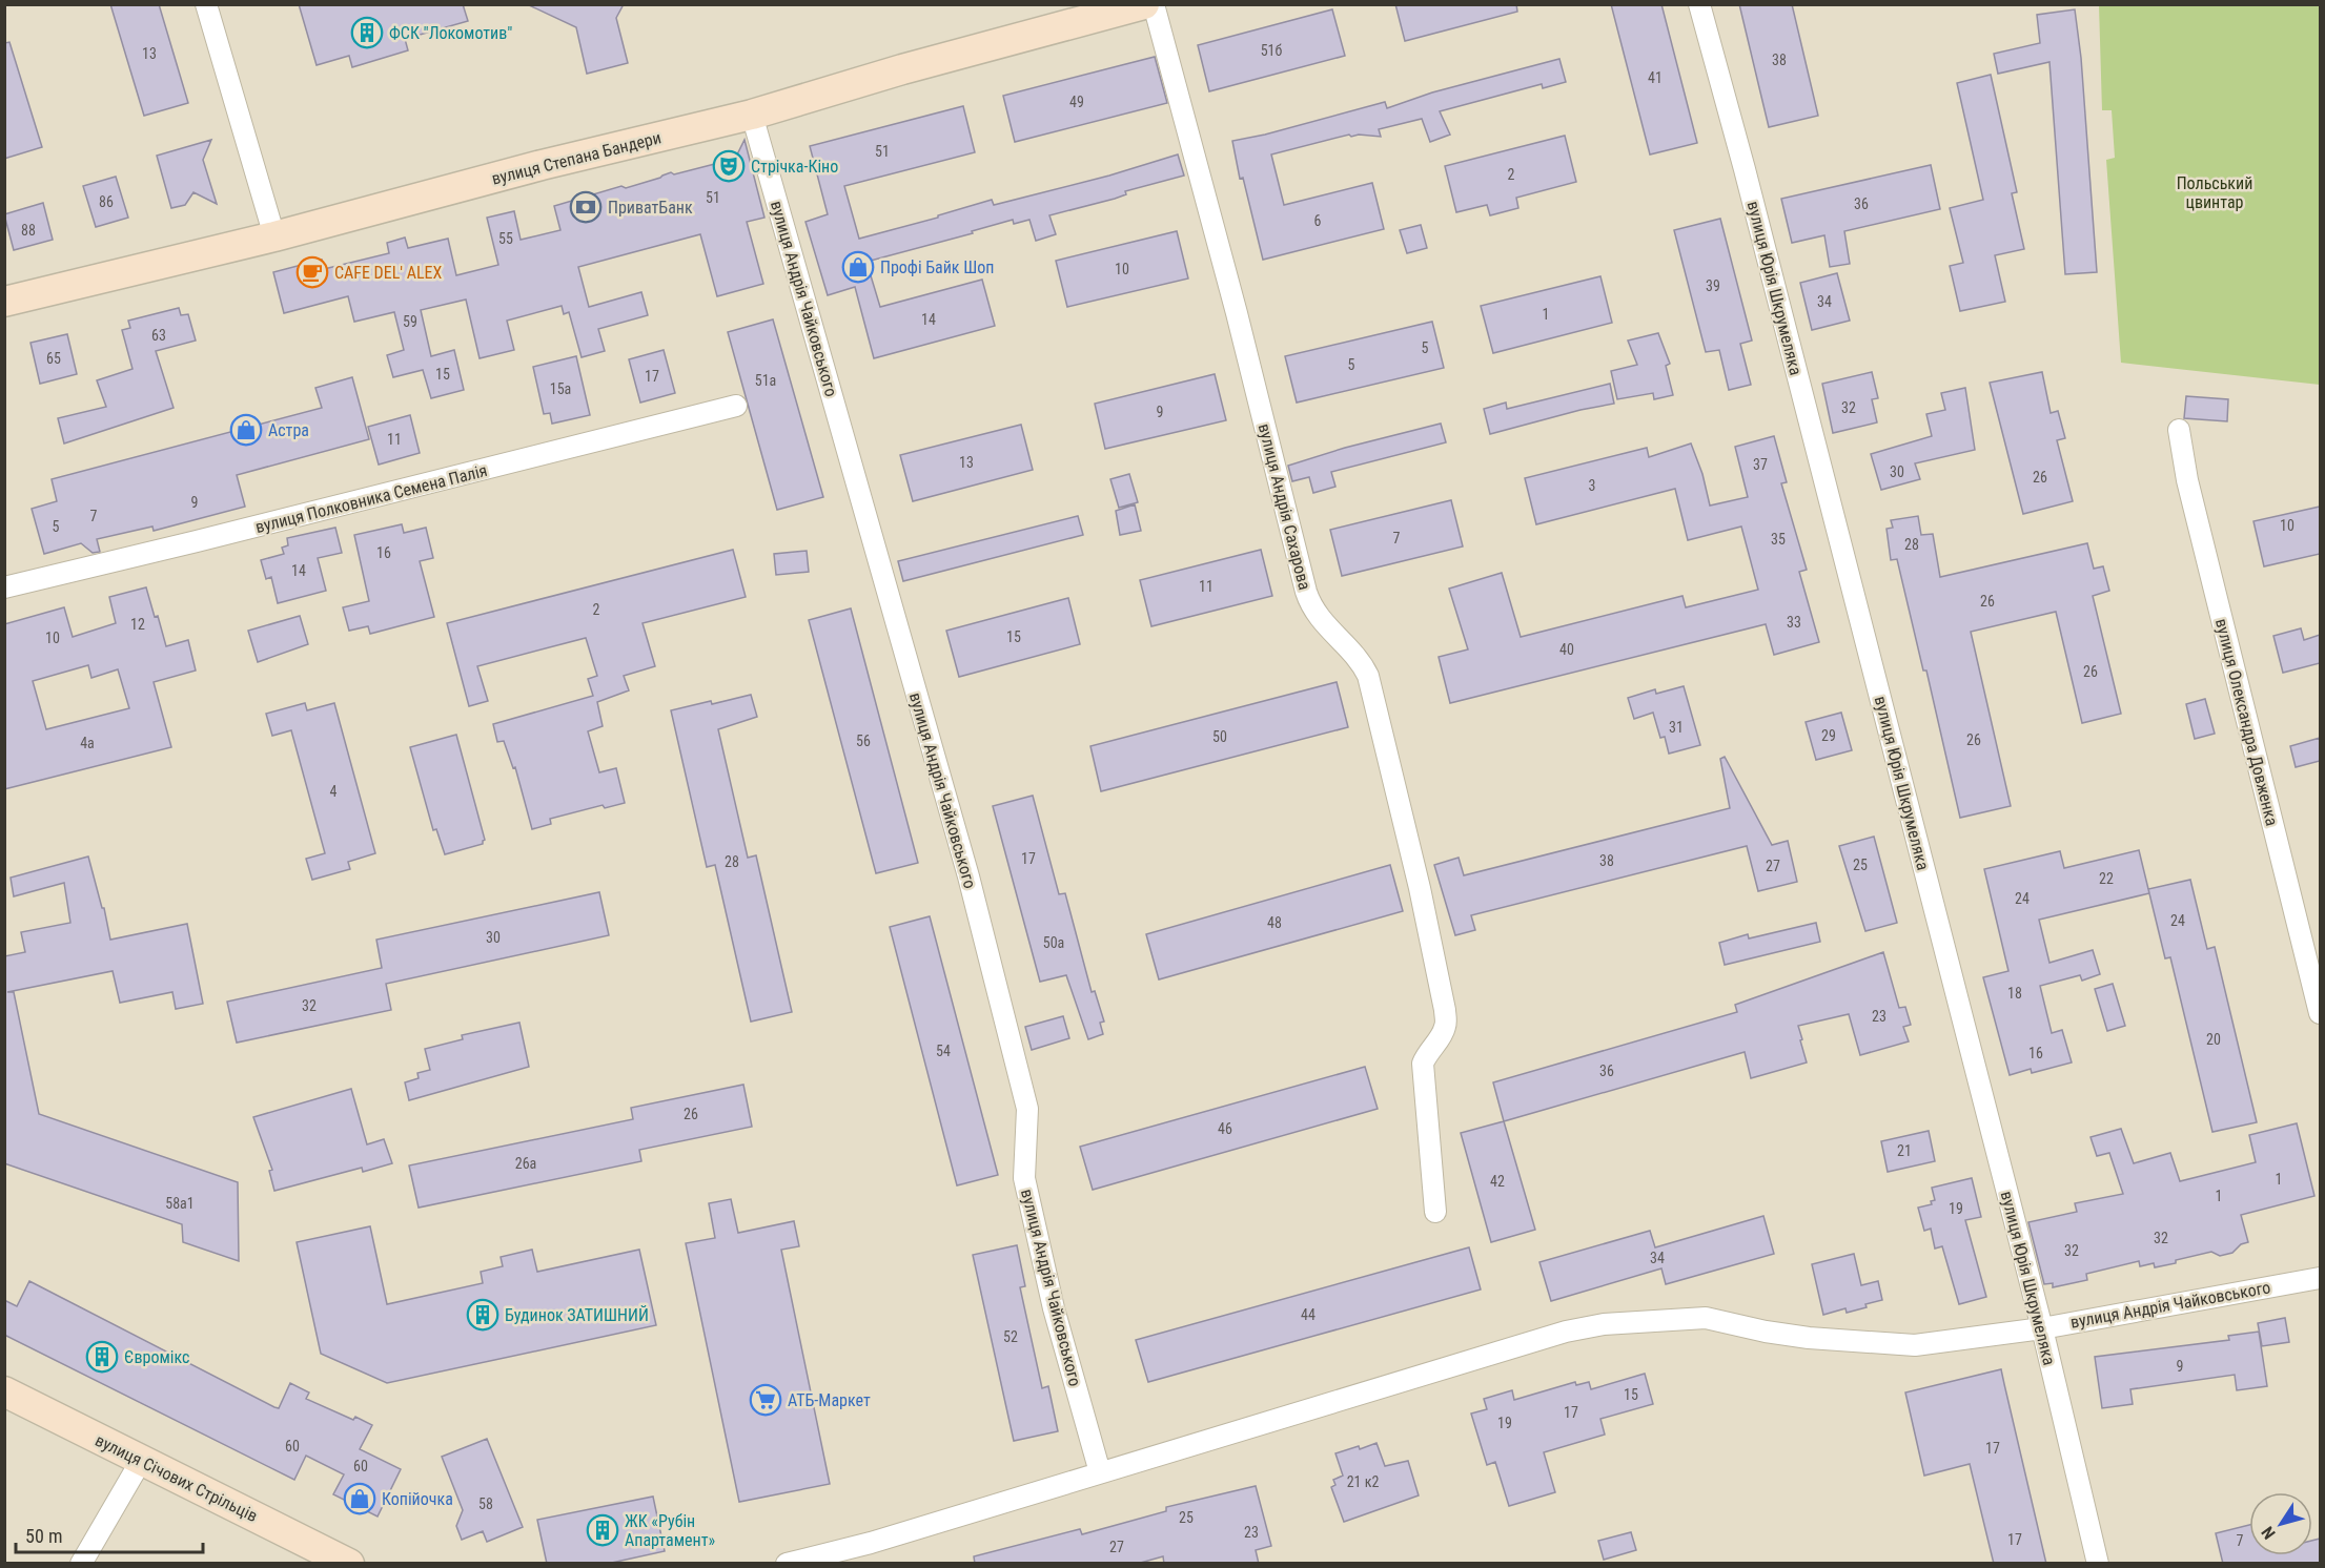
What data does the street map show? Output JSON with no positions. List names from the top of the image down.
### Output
{
  "streets": {
    "street": [
      "вулиця Степана Бандери",
      "вулиця Юрія Шкрумеляка",
      "вулиця Андрія Чайковського",
      "вулиця Полковника Семена Палія",
      "вулиця Андрія Сахарова",
      "вулиця Олександра Довженка",
      "вулиця Січових Стрільців"
    ]
  },
  "crossings": [
    ["вулиця Степана Бандери", "вулиця Андрія Чайковського"],
    ["вулиця Юрія Шкрумеляка", "вулиця Андрія Чайковського"]
  ],
  "parks": ["Польський цвинтар"],
  "places": {
    "building": [
      "ФСК \"Локомотив\"",
      "Будинок ЗАТИШНИЙ",
      "Євромікс",
      "ЖК «Рубін Апартамент»"
    ],
    "theatre": ["Стрічка-Кіно"],
    "bank": ["ПриватБанк"],
    "shop": ["Профі Байк Шоп", "Астра", "Копійочка"],
    "cafe": ["CAFE DEL' ALEX"],
    "supermarket": ["АТБ-Маркет"]
  },
  "house_numbers": [
    "51б",
    "13",
    "38",
    "41",
    "49",
    "51",
    "2",
    "51",
    "86",
    "36",
    "6",
    "88",
    "55",
    "10",
    "39",
    "34",
    "1",
    "14",
    "59",
    "63",
    "5",
    "65",
    "5",
    "15",
    "17",
    "51а",
    "15а",
    "32",
    "9",
    "11",
    "13",
    "37",
    "30",
    "26",
    "3",
    "9",
    "7",
    "10",
    "5",
    "7",
    "35",
    "28",
    "16",
    "14",
    "11",
    "26",
    "2",
    "33",
    "12",
    "15",
    "10",
    "40",
    "26",
    "31",
    "29",
    "50",
    "26",
    "56",
    "4а",
    "4",
    "17",
    "38",
    "28",
    "25",
    "27",
    "22",
    "24",
    "24",
    "48",
    "30",
    "50а",
    "18",
    "32",
    "23",
    "20",
    "54",
    "16",
    "36",
    "26",
    "46",
    "21",
    "26а",
    "1",
    "42",
    "1",
    "58а1",
    "19",
    "32",
    "32",
    "34",
    "44",
    "52",
    "9",
    "15",
    "17",
    "19",
    "60",
    "17",
    "60",
    "21 к2",
    "58",
    "25",
    "23",
    "17",
    "7",
    "27"
  ],
  "scale_bar": "50 m",
  "north": "bottom left"
}
